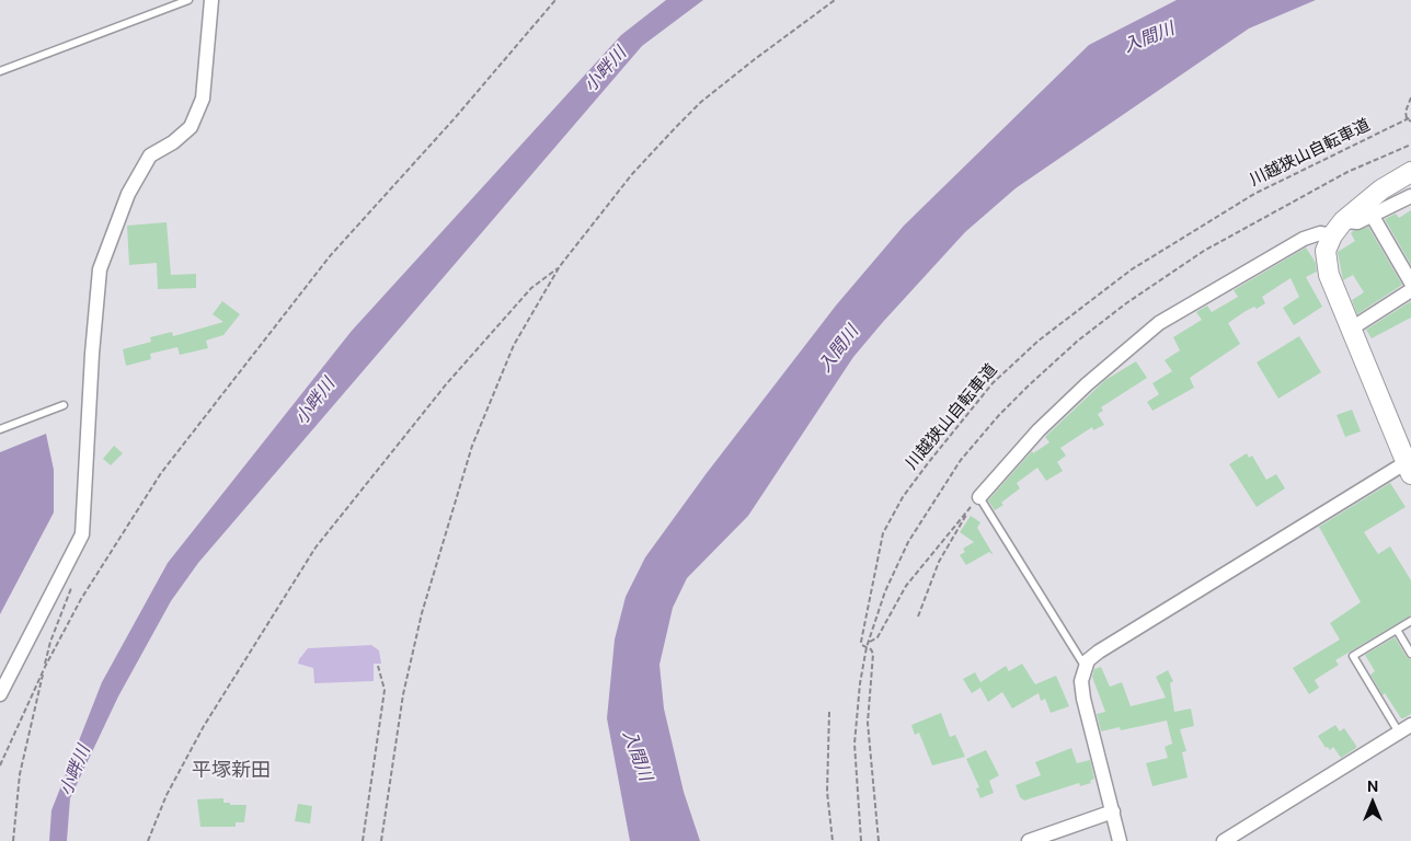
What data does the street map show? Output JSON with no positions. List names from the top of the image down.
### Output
{
  "streets": {
    "path": ["川越狭山自転車道"]
  },
  "districts": ["平塚新田"],
  "water": ["入間川", "小畔川"],
  "north": "top"
}
